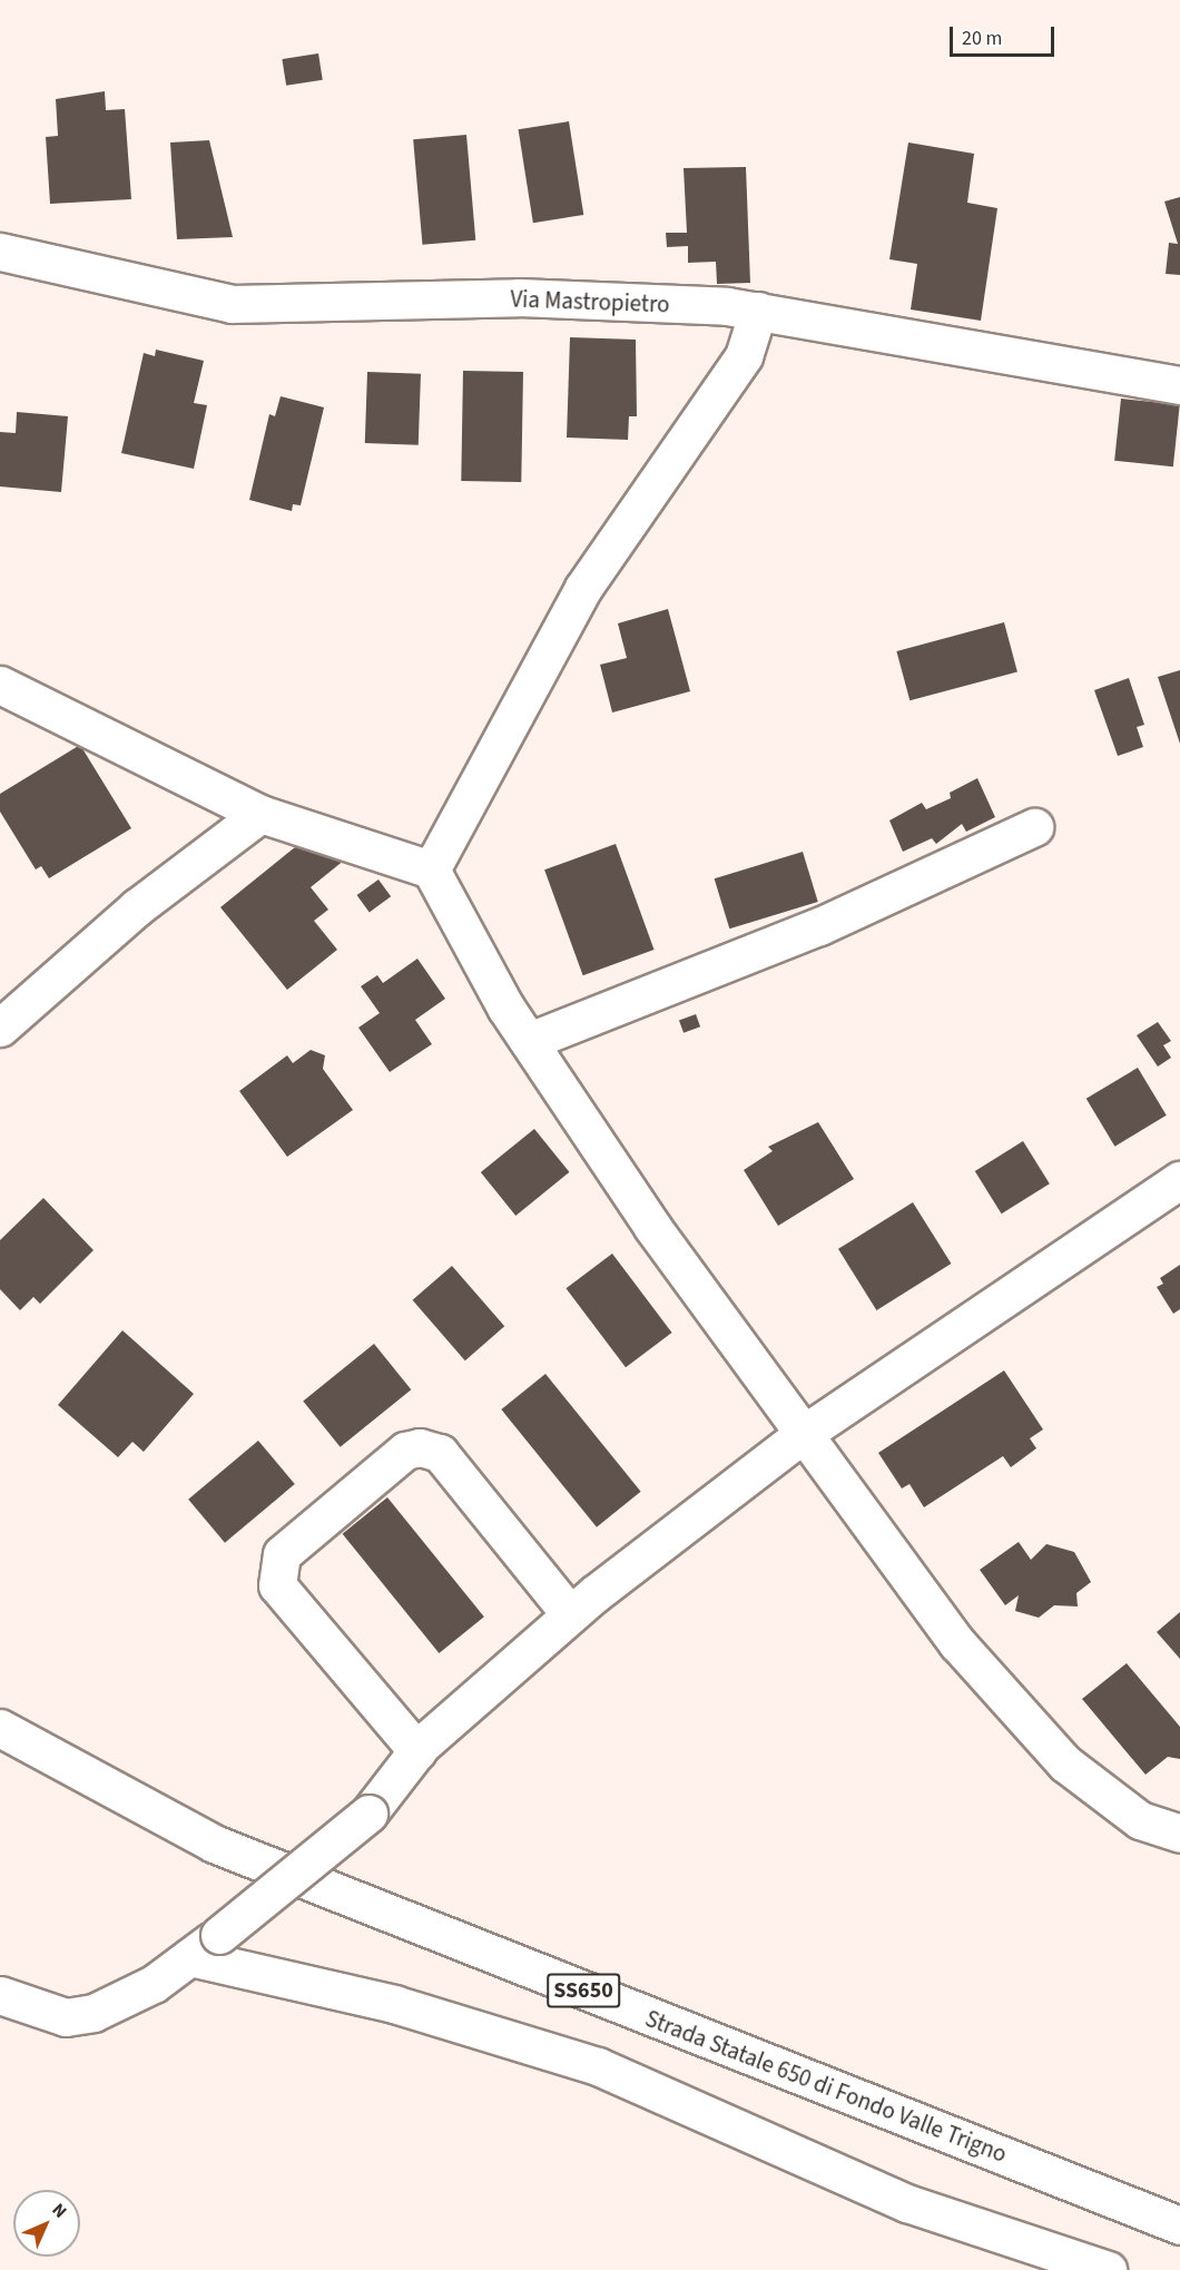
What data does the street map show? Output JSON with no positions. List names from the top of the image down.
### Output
{
  "streets": {
    "main road": ["Via Mastropietro", "SS650", "Strada Statale 650 di Fondo Valle Trigno"]
  },
  "scale_bar": "20 m",
  "north": "top right"
}
